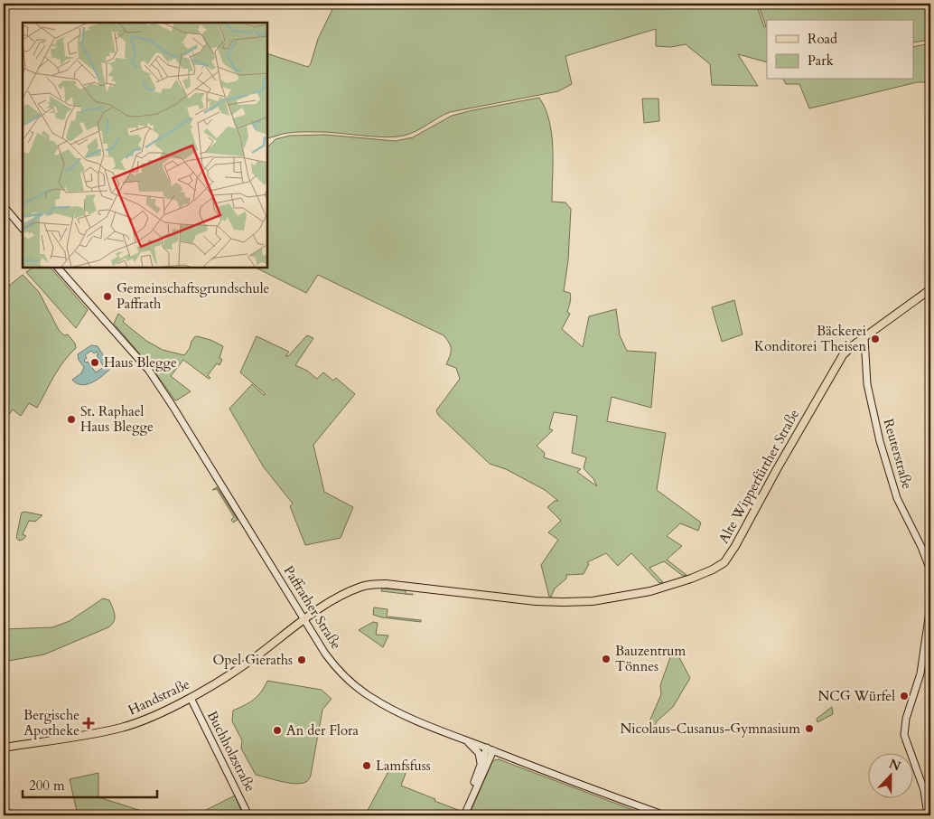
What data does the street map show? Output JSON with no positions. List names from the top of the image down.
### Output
{
  "streets": {
    "main road": [
      "Reuterstraße",
      "Alte Wipperfürther Straße",
      "Paffrather Straße",
      "Handstraße",
      "Buchholzstraße"
    ]
  },
  "crossings": [
    ["Reuterstraße", "Alte Wipperfürther Straße"],
    ["Alte Wipperfürther Straße", "Paffrather Straße"],
    ["Alte Wipperfürther Straße", "Handstraße"],
    ["Paffrather Straße", "Handstraße"],
    ["Handstraße", "Buchholzstraße"]
  ],
  "places": {
    "other": [
      "Gemeinschaftsgrundschule Paffrath",
      "Bäckerei Konditorei Theisen",
      "Haus Blegge",
      "St. Raphael Haus Blegge",
      "Bauzentrum Tönnes",
      "Opel Gieraths",
      "NCG Würfel",
      "Nicolaus-Cusanus-Gymnasium",
      "An der Flora",
      "Lamfsfuss"
    ],
    "health": ["Bergische Apotheke"]
  },
  "legend": ["Road", "Park"],
  "scale_bar": "200 m",
  "north": "top"
}
